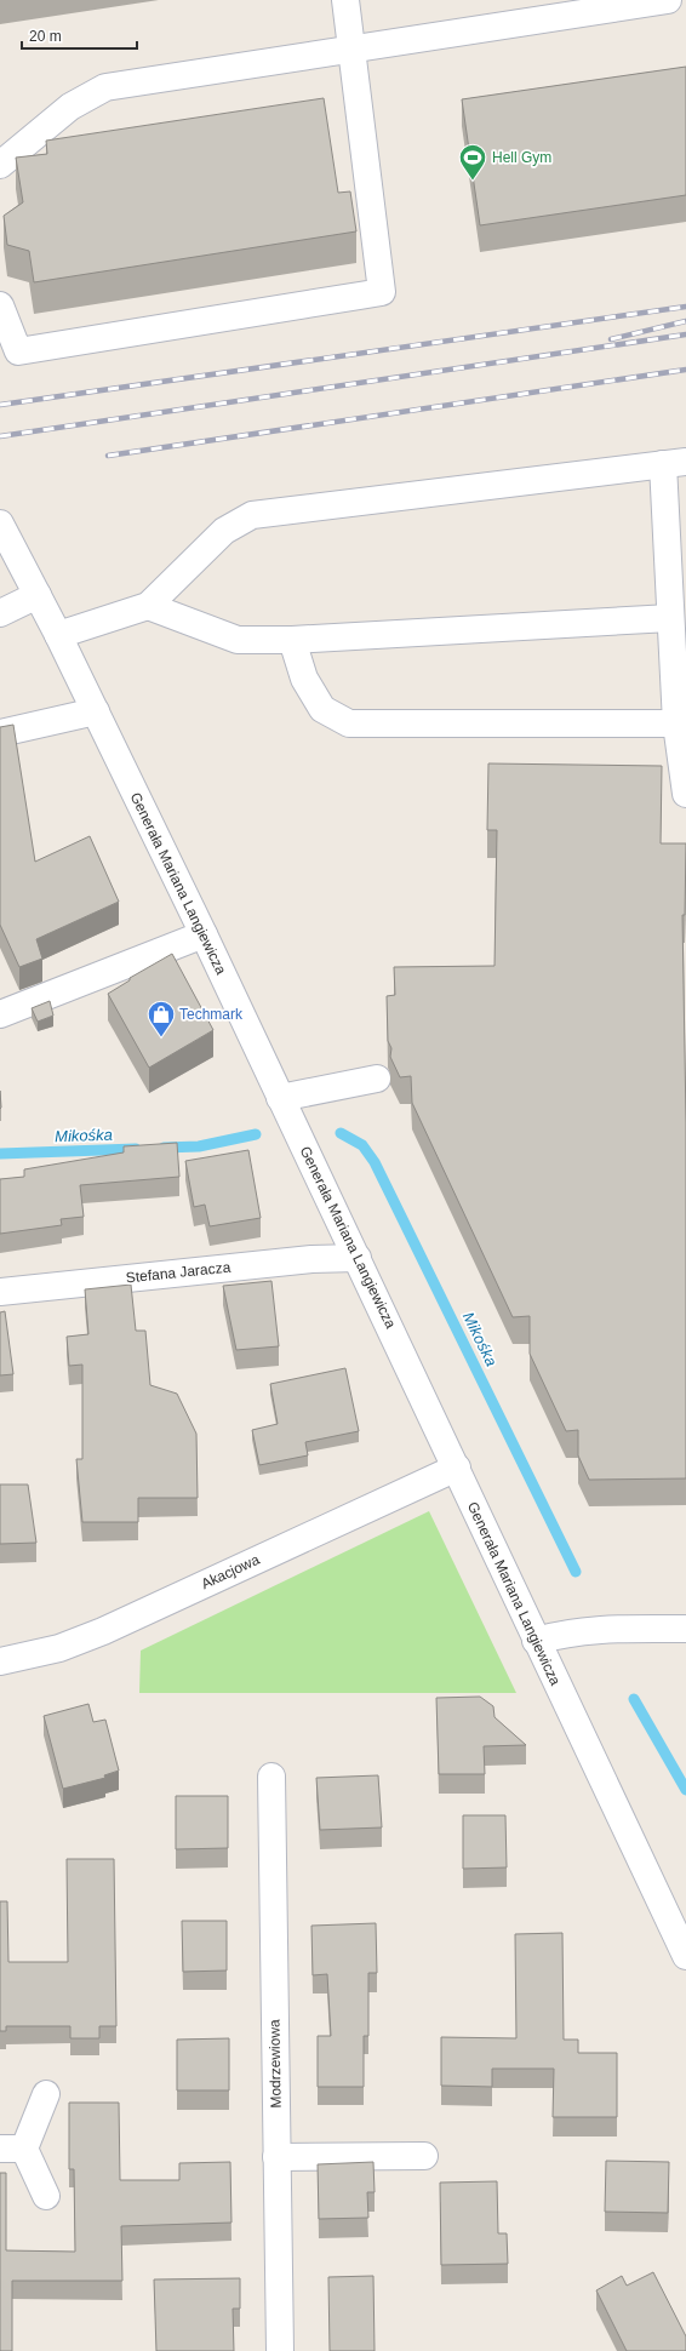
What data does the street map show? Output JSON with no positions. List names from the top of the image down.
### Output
{
  "streets": {
    "street": [
      "Generała Mariana Langiewicza",
      "Stefana Jaracza",
      "Akacjowa",
      "Modrzewiowa"
    ]
  },
  "crossings": [
    ["Generała Mariana Langiewicza", "Stefana Jaracza"],
    ["Generała Mariana Langiewicza", "Akacjowa"]
  ],
  "water": ["Mikośka"],
  "places": {
    "sports": ["Hell Gym"],
    "shop": ["Techmark"]
  },
  "scale_bar": "20 m"
}
